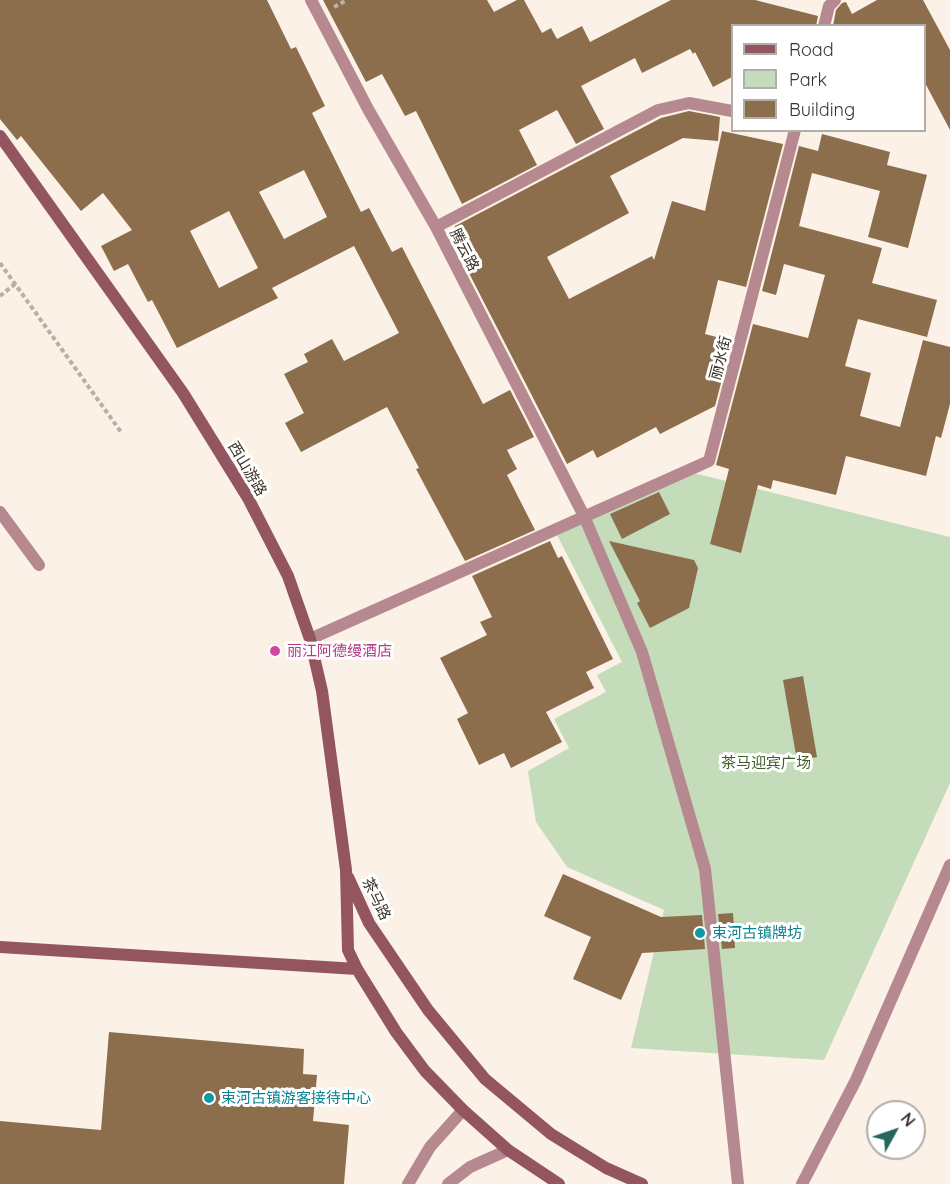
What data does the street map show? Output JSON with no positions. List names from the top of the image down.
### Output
{
  "streets": {
    "street": [
      "腾云路",
      "丽水街",
      "西山游路",
      "茶马路"
    ]
  },
  "crossings": [
    ["腾云路", "丽水街"],
    ["西山游路", "茶马路"]
  ],
  "parks": ["茶马迎宾广场"],
  "places": ["丽江阿德缦酒店", "束河古镇牌坊", "束河古镇游客接待中心"],
  "legend": ["Road", "Park", "Building"],
  "north": "top right"
}
